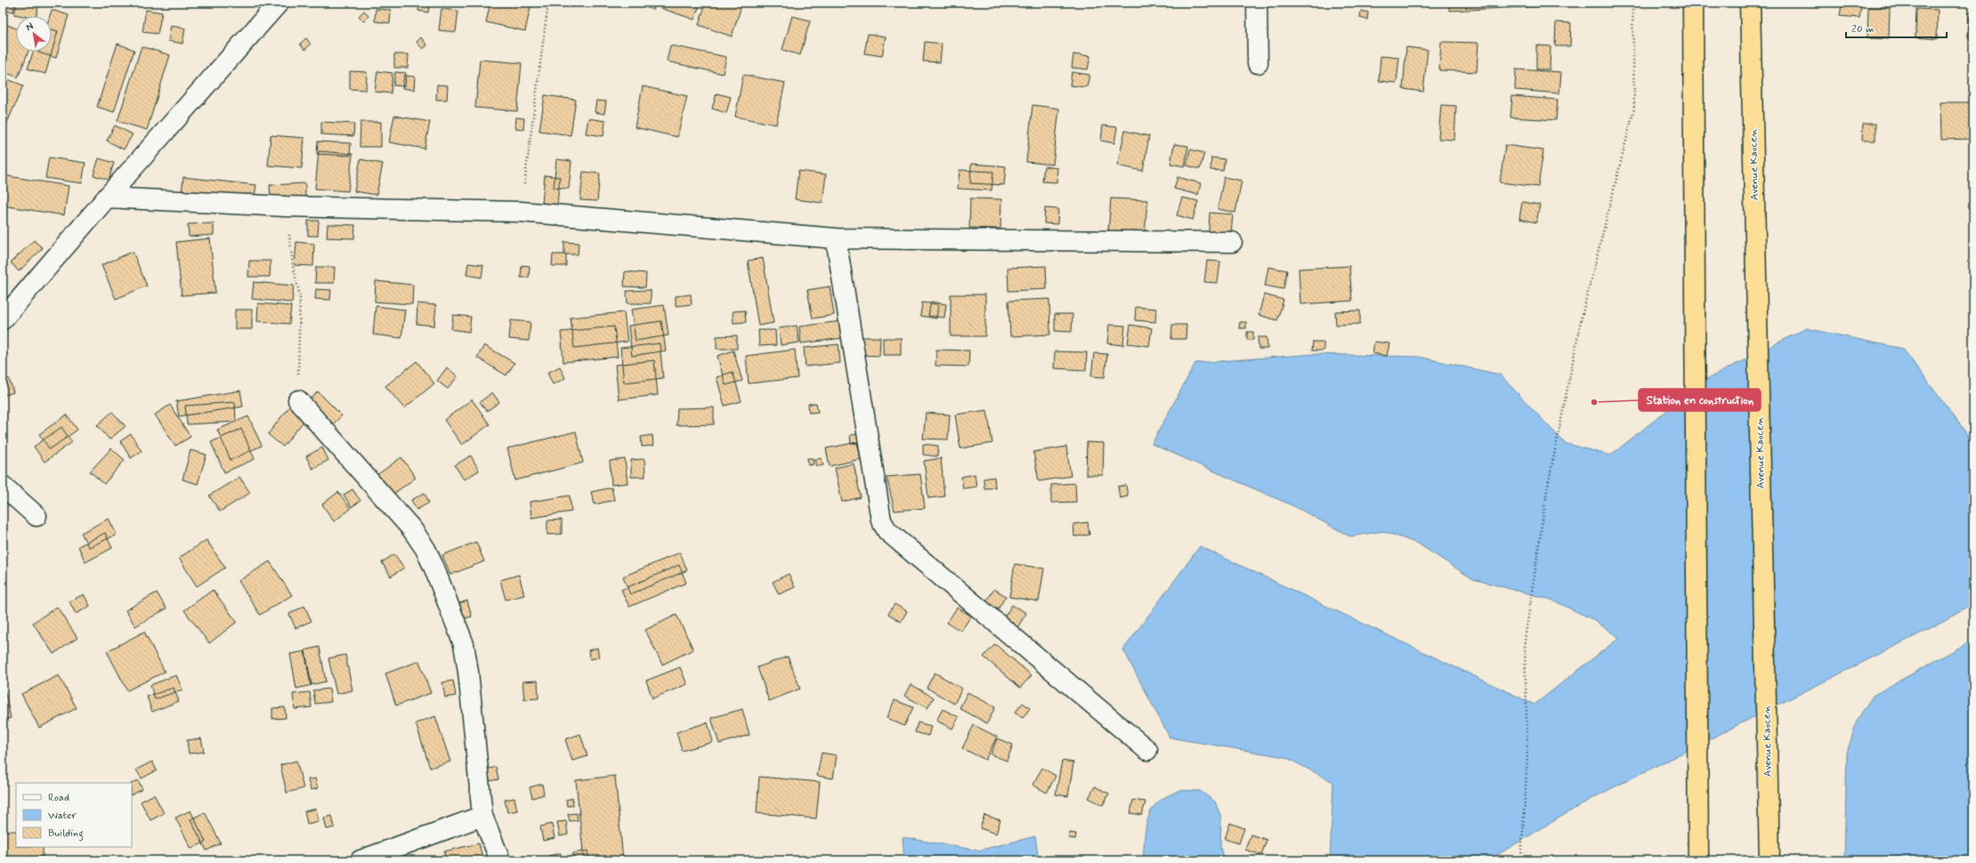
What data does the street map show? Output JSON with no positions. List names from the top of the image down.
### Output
{
  "streets": {
    "highway": ["Avenue Kaocen"]
  },
  "places": ["Station en construction"],
  "legend": ["Road", "Water", "Building"],
  "scale_bar": "20 m",
  "north": "top left"
}
